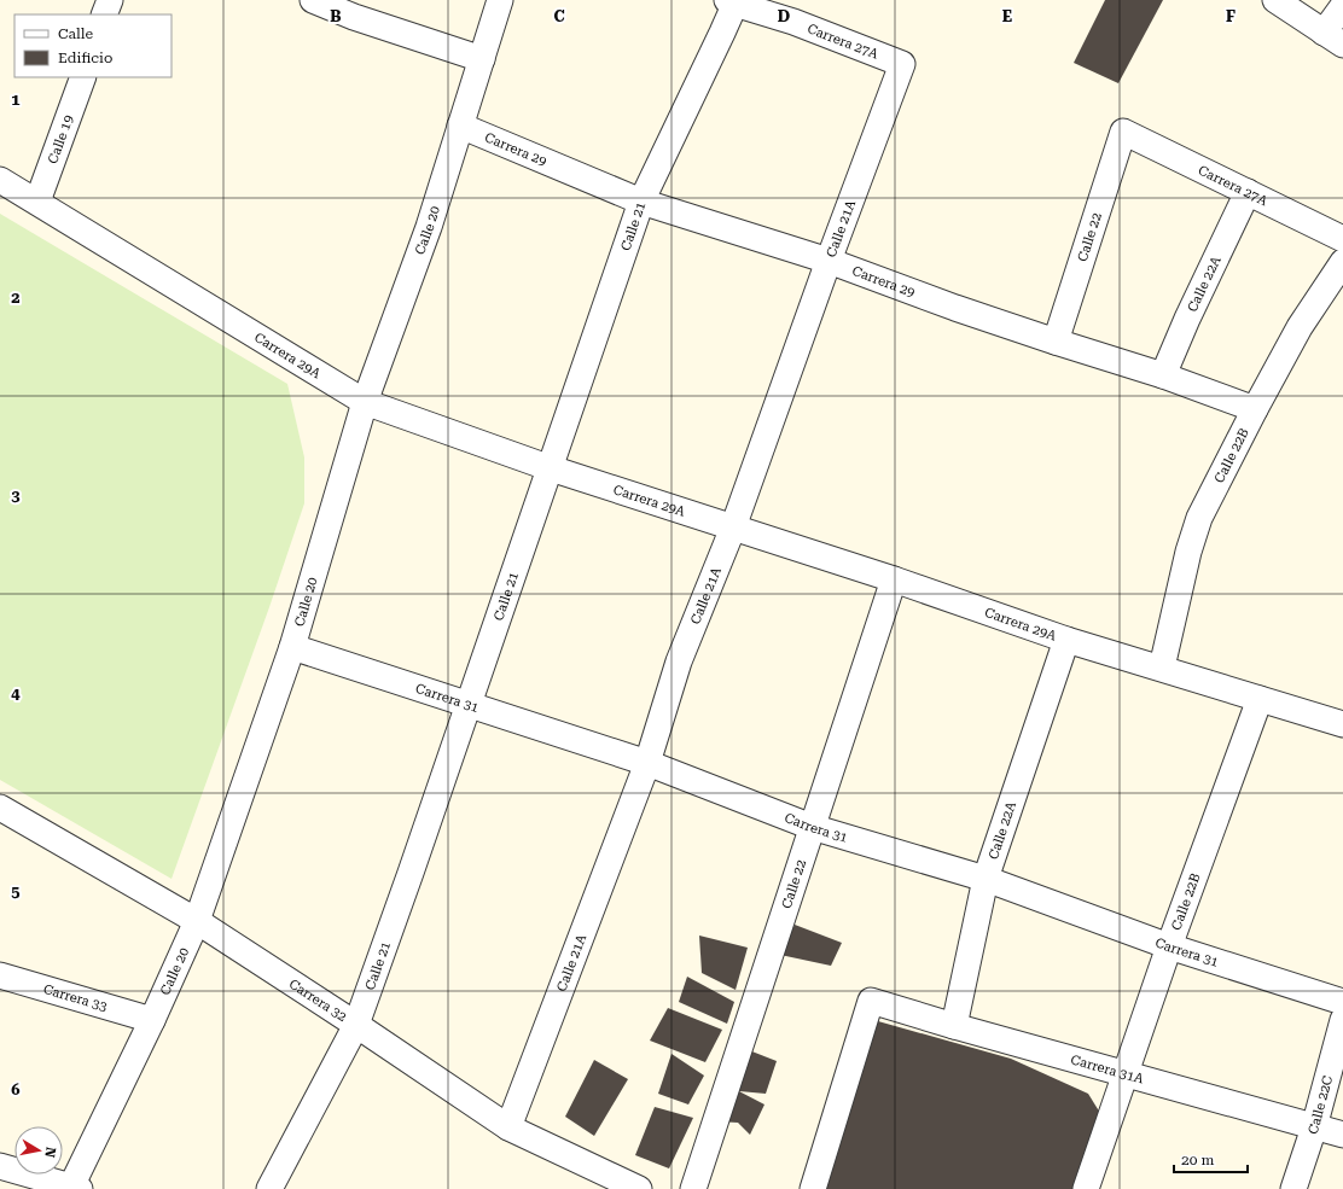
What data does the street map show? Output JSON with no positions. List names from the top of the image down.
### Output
{
  "streets": {
    "street": [
      "Carrera 27A",
      "Calle 19",
      "Carrera 29",
      "Calle 21",
      "Calle 21A",
      "Calle 20",
      "Calle 22",
      "Calle 22A",
      "Carrera 29A",
      "Calle 22B",
      "Carrera 31",
      "Carrera 33",
      "Carrera 32",
      "Carrera 31A",
      "Calle 22C"
    ]
  },
  "crossings": [
    ["Carrera 27A", "Calle 21"],
    ["Carrera 27A", "Calle 21A"],
    ["Carrera 27A", "Calle 22"],
    ["Carrera 27A", "Calle 22A"],
    ["Calle 19", "Carrera 29A"],
    ["Carrera 29", "Calle 21"],
    ["Carrera 29", "Calle 21A"],
    ["Carrera 29", "Calle 20"],
    ["Carrera 29", "Calle 22"],
    ["Carrera 29", "Calle 22A"],
    ["Carrera 29", "Calle 22B"],
    ["Calle 21", "Carrera 29A"],
    ["Calle 21", "Carrera 31"],
    ["Calle 21", "Carrera 32"],
    ["Calle 21A", "Carrera 29A"],
    ["Calle 21A", "Carrera 31"],
    ["Calle 21A", "Carrera 32"],
    ["Calle 20", "Carrera 29A"],
    ["Calle 20", "Carrera 31"],
    ["Calle 20", "Carrera 33"],
    ["Calle 20", "Carrera 32"],
    ["Calle 22", "Carrera 29A"],
    ["Calle 22", "Carrera 31"],
    ["Calle 22A", "Carrera 29A"],
    ["Calle 22A", "Carrera 31"],
    ["Calle 22A", "Carrera 31A"],
    ["Carrera 29A", "Calle 22B"],
    ["Calle 22B", "Carrera 31"],
    ["Calle 22B", "Carrera 31A"],
    ["Carrera 31A", "Calle 22C"]
  ],
  "legend": ["Calle", "Edificio"],
  "scale_bar": "20 m",
  "north": "right",
  "grid": {
    "columns": [
      "B",
      "C",
      "D",
      "E",
      "F"
    ],
    "rows": [
      "1",
      "2",
      "3",
      "4",
      "5",
      "6"
    ]
  }
}
